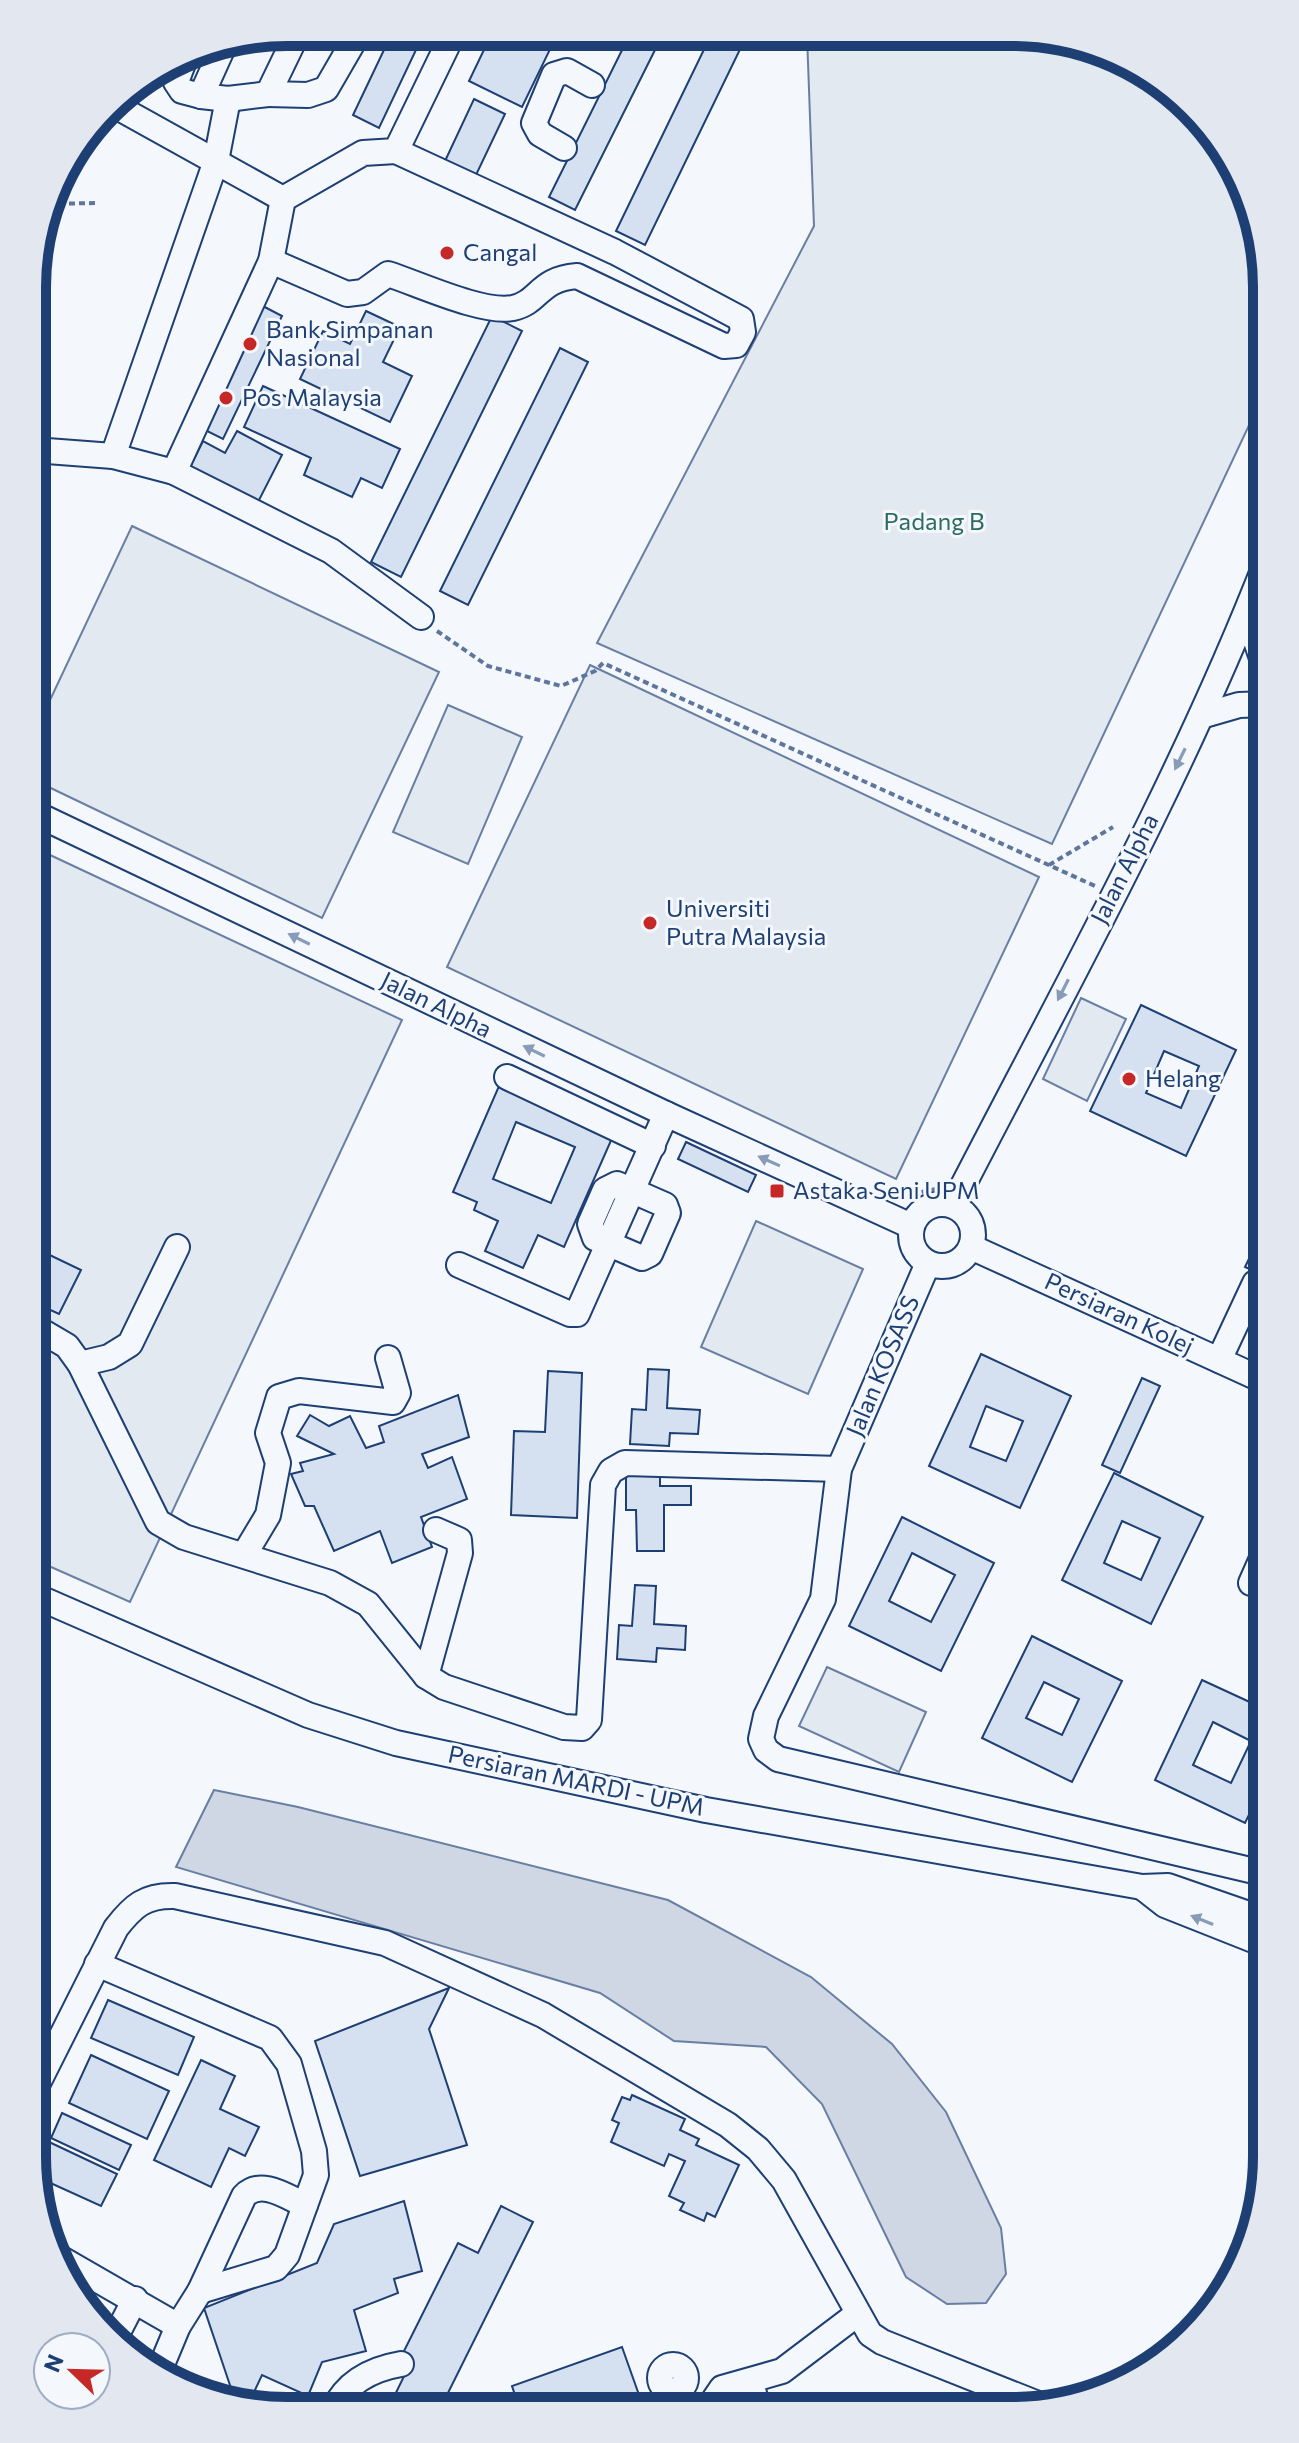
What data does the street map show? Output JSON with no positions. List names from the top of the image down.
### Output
{
  "streets": {
    "street": [
      "Jalan Alpha",
      "Persiaran Kolej",
      "Jalan KOSASS",
      "Persiaran MARDI - UPM"
    ]
  },
  "crossings": [
    ["Jalan Alpha", "Persiaran Kolej"],
    ["Jalan Alpha", "Jalan KOSASS"],
    ["Persiaran Kolej", "Jalan KOSASS"]
  ],
  "parks": ["Padang B"],
  "places": {
    "other": [
      "Cangal",
      "Bank Simpanan Nasional",
      "Pos Malaysia",
      "Universiti Putra Malaysia",
      "Helang"
    ],
    "transit": ["Astaka Seni UPM"]
  },
  "north": "top left"
}
